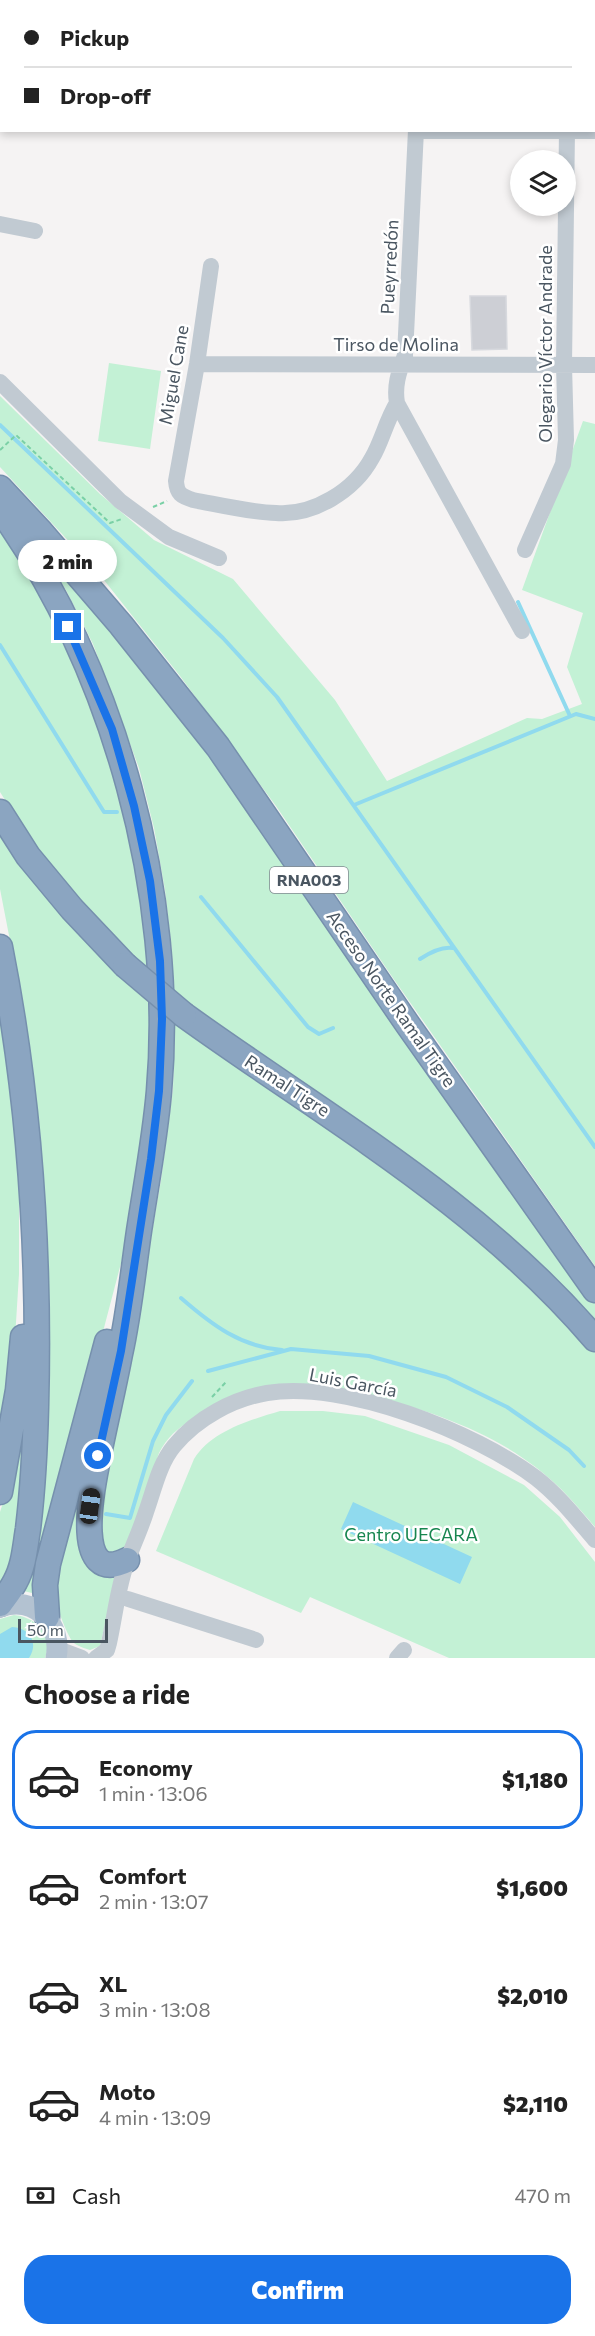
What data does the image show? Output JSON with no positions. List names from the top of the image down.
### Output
{
  "streets": {
    "highway": ["RNA003", "Acceso Norte Ramal Tigre", "Ramal Tigre"],
    "street": [
      "Pueyrredón",
      "Olegario Víctor Andrade",
      "Tirso de Molina",
      "Miguel Cane",
      "Luis García"
    ]
  },
  "crossings": [
    ["Pueyrredón", "Tirso de Molina"],
    ["Pueyrredón", "Miguel Cane"],
    ["Olegario Víctor Andrade", "Tirso de Molina"],
    ["Tirso de Molina", "Miguel Cane"]
  ],
  "parks": ["Centro UECARA"],
  "scale_bar": "50 m",
  "page": {
    "banner": ["Pickup", "Drop-off"],
    "bubble": "2 min",
    "scale": "50 m",
    "heading": "Choose a ride",
    "list": [
      {
        "name": "Economy",
        "note": "1 min · 13:06",
        "value": "$1,180"
      },
      {
        "name": "Comfort",
        "note": "2 min · 13:07",
        "value": "$1,600"
      },
      {
        "name": "XL",
        "note": "3 min · 13:08",
        "value": "$2,010"
      },
      {
        "name": "Moto",
        "note": "4 min · 13:09",
        "value": "$2,110"
      }
    ],
    "pay": ["Cash", "470 m"],
    "buttons": "Confirm"
  }
}
